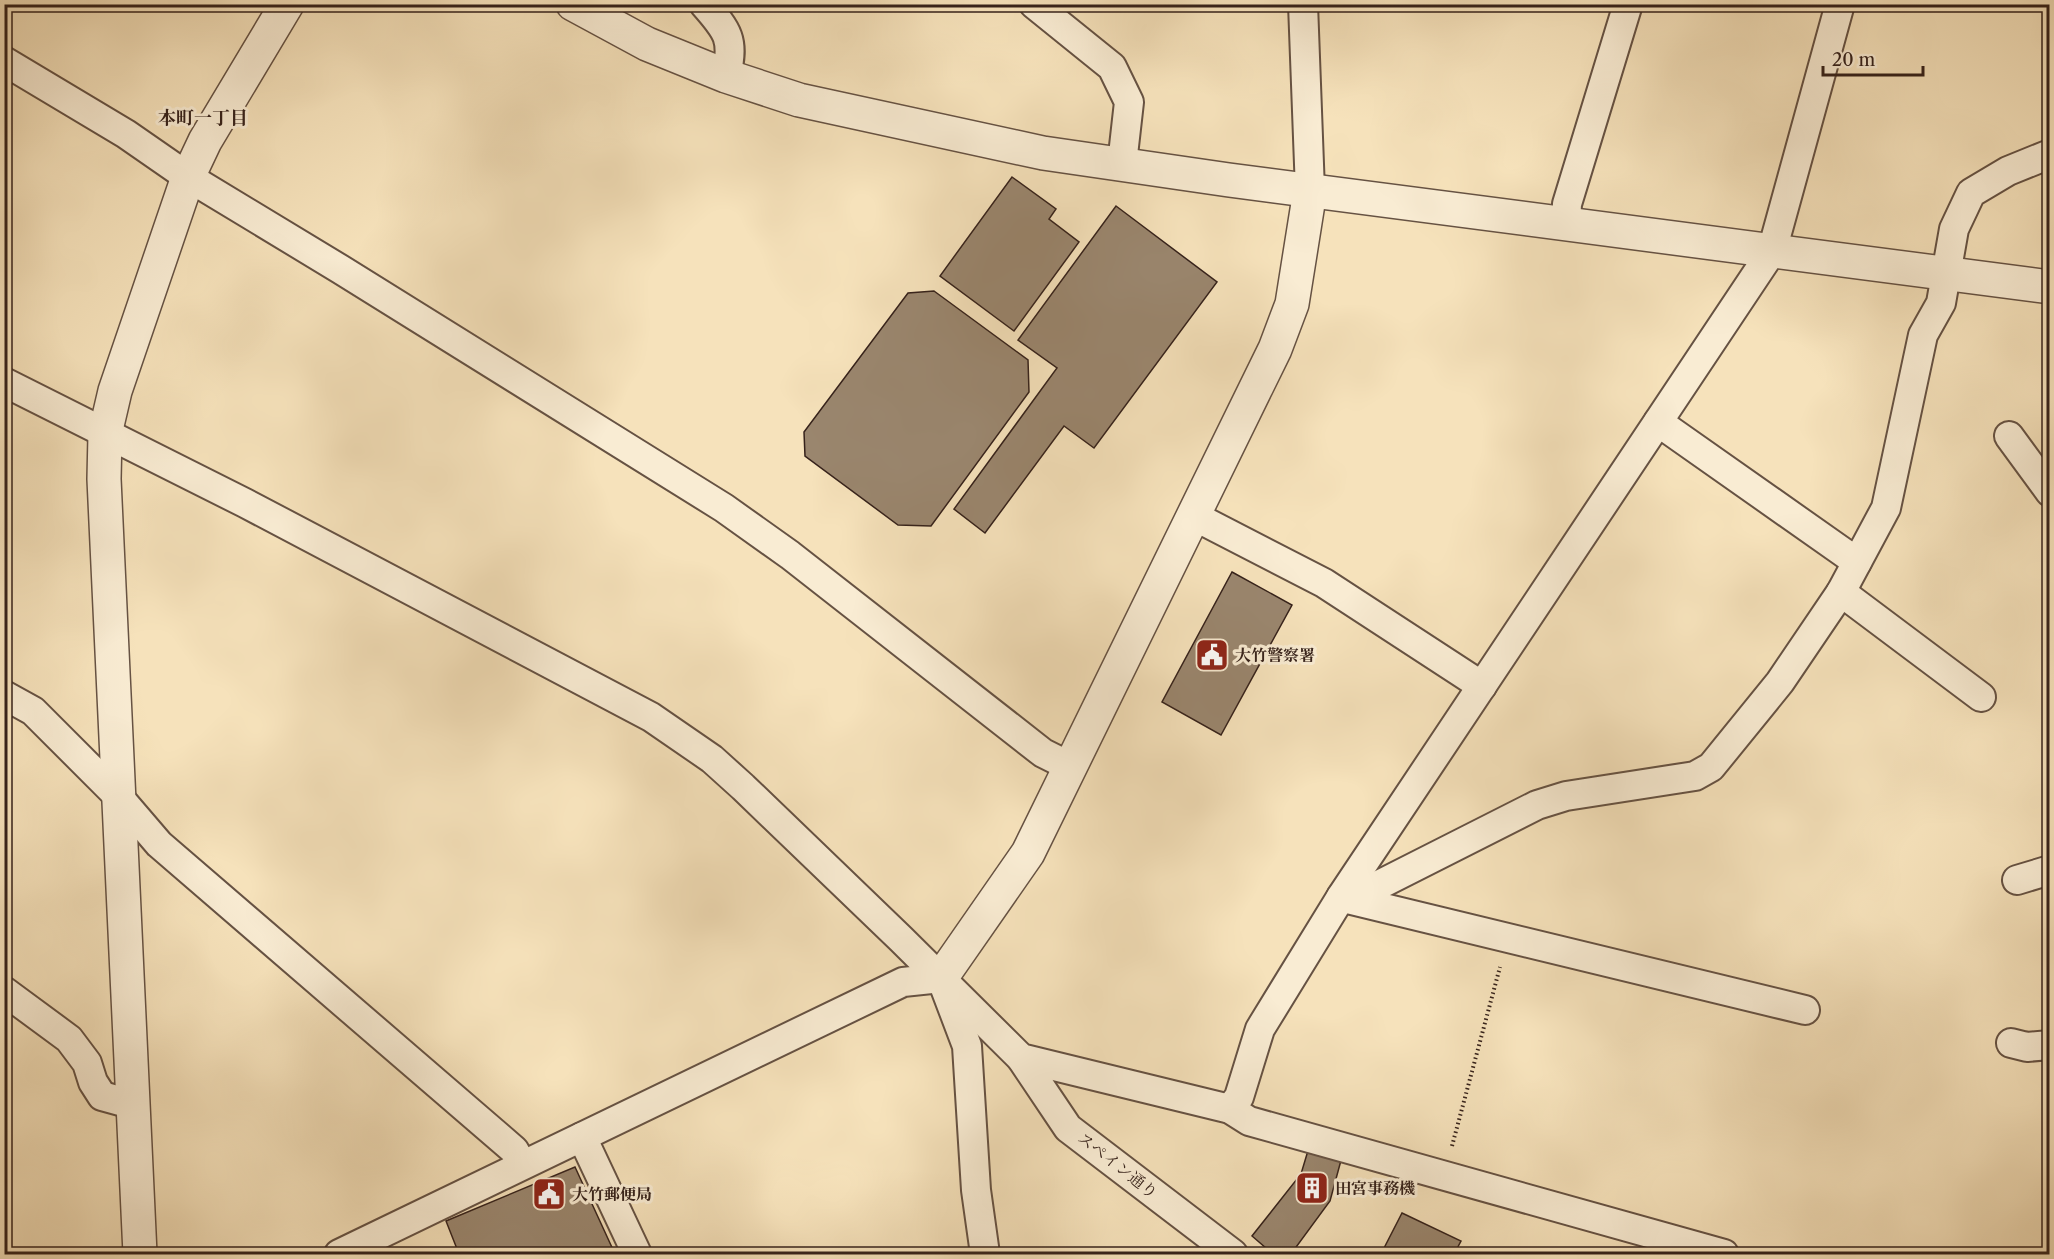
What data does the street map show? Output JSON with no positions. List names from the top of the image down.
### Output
{
  "streets": {
    "street": ["スペイン通り"]
  },
  "districts": ["本町一丁目"],
  "places": {
    "public building": ["大竹警察署", "大竹郵便局"],
    "building": ["田宮事務機"]
  },
  "scale_bar": "20 m"
}
